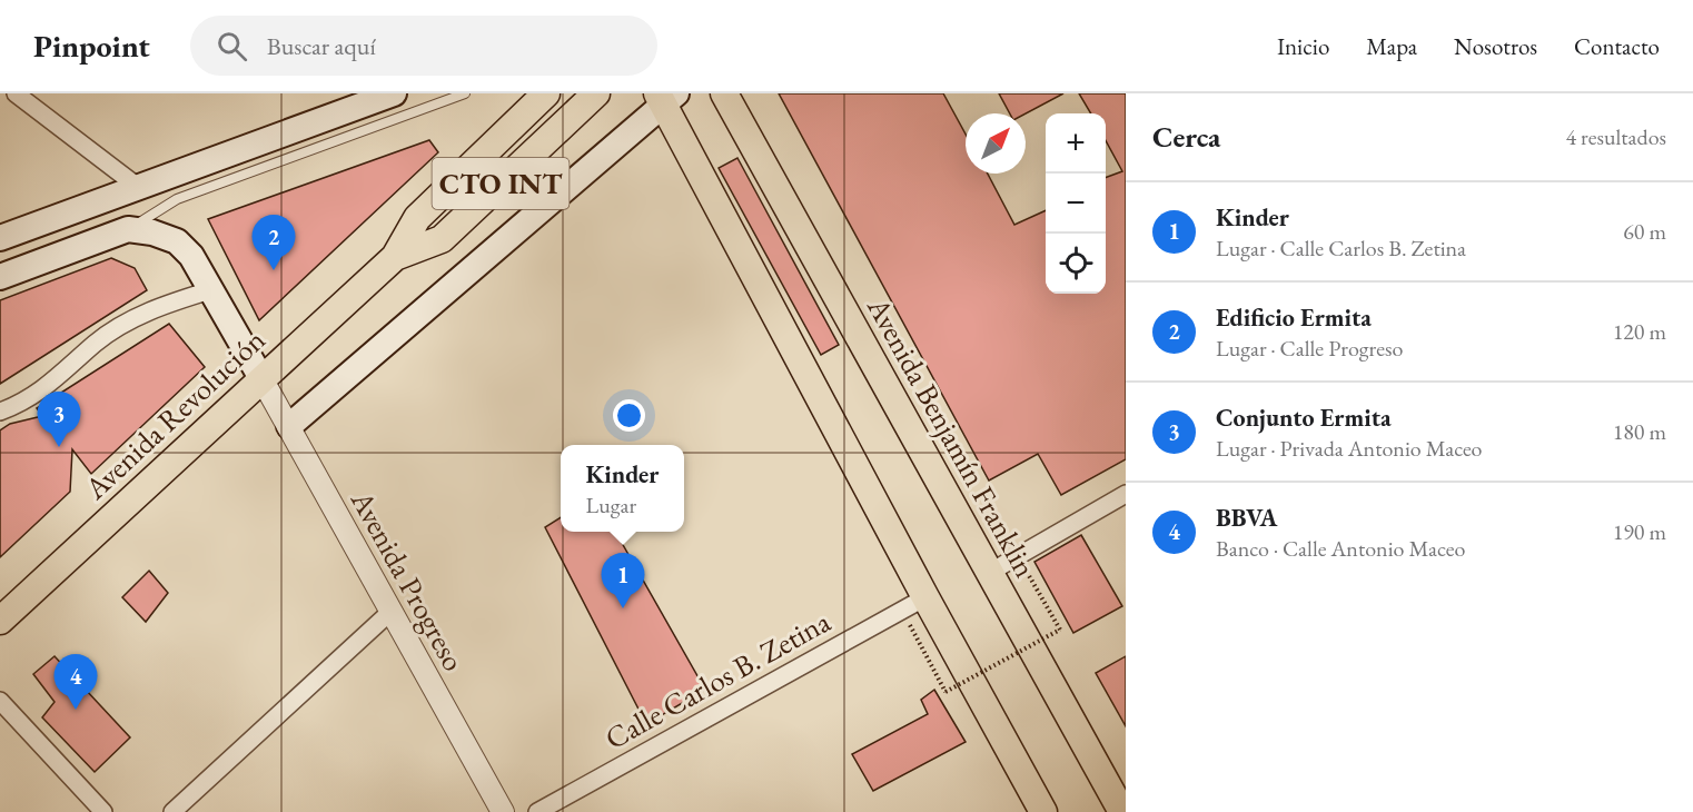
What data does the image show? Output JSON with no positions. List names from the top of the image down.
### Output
{
  "streets": {
    "main road": ["CTO INT", "Avenida Revolución", "Avenida Benjamín Franklin"],
    "street": ["Avenida Progreso", "Calle Carlos B. Zetina"]
  },
  "crossings": [
    ["CTO INT", "Avenida Progreso"],
    ["Avenida Revolución", "Avenida Progreso"]
  ],
  "north": "top right",
  "page": {
    "header": "Pinpoint",
    "search": "Buscar aquí",
    "nav": [
      "Inicio",
      "Mapa",
      "Nosotros",
      "Contacto"
    ],
    "heading": ["Cerca", "4 resultados"],
    "map_buttons": ["+", "−"],
    "list": [
      {
        "mark": "1",
        "name": "Kinder",
        "note": "Lugar · Calle Carlos B. Zetina",
        "value": "60 m"
      },
      {
        "mark": "2",
        "name": "Edificio Ermita",
        "note": "Lugar · Calle Progreso",
        "value": "120 m"
      },
      {
        "mark": "3",
        "name": "Conjunto Ermita",
        "note": "Lugar · Privada Antonio Maceo",
        "value": "180 m"
      },
      {
        "mark": "4",
        "name": "BBVA",
        "note": "Banco · Calle Antonio Maceo",
        "value": "190 m"
      }
    ],
    "pins": [
      "2",
      "3",
      "1",
      "4"
    ],
    "popup": ["Kinder", "Lugar"]
  }
}
